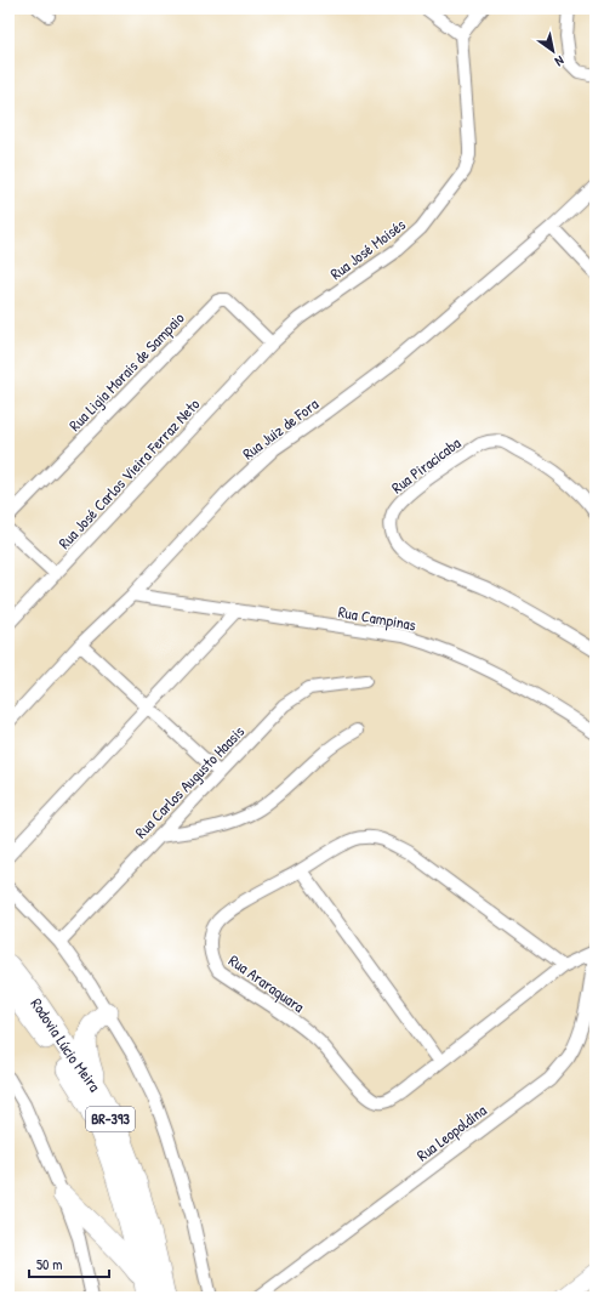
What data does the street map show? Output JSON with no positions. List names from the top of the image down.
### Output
{
  "streets": {
    "main road": ["Rodovia Lúcio Meira", "BR-393"],
    "street": [
      "Rua José Moisés",
      "Rua Ligia Morais de Sampaio",
      "Rua Juiz de Fora",
      "Rua Piracicaba",
      "Rua José Carlos Vieira Ferraz Neto",
      "Rua Campinas",
      "Rua Carlos Augusto Haasis",
      "Rua Araraquara",
      "Rua Leopoldina"
    ]
  },
  "crossings": [
    ["Rua José Moisés", "Rua Ligia Morais de Sampaio"],
    ["Rua José Moisés", "Rua José Carlos Vieira Ferraz Neto"],
    ["Rua Ligia Morais de Sampaio", "Rua José Carlos Vieira Ferraz Neto"],
    ["Rua Juiz de Fora", "Rua Campinas"],
    ["Rua Araraquara", "Rua Leopoldina"]
  ],
  "scale_bar": "50 m",
  "north": "bottom right"
}
